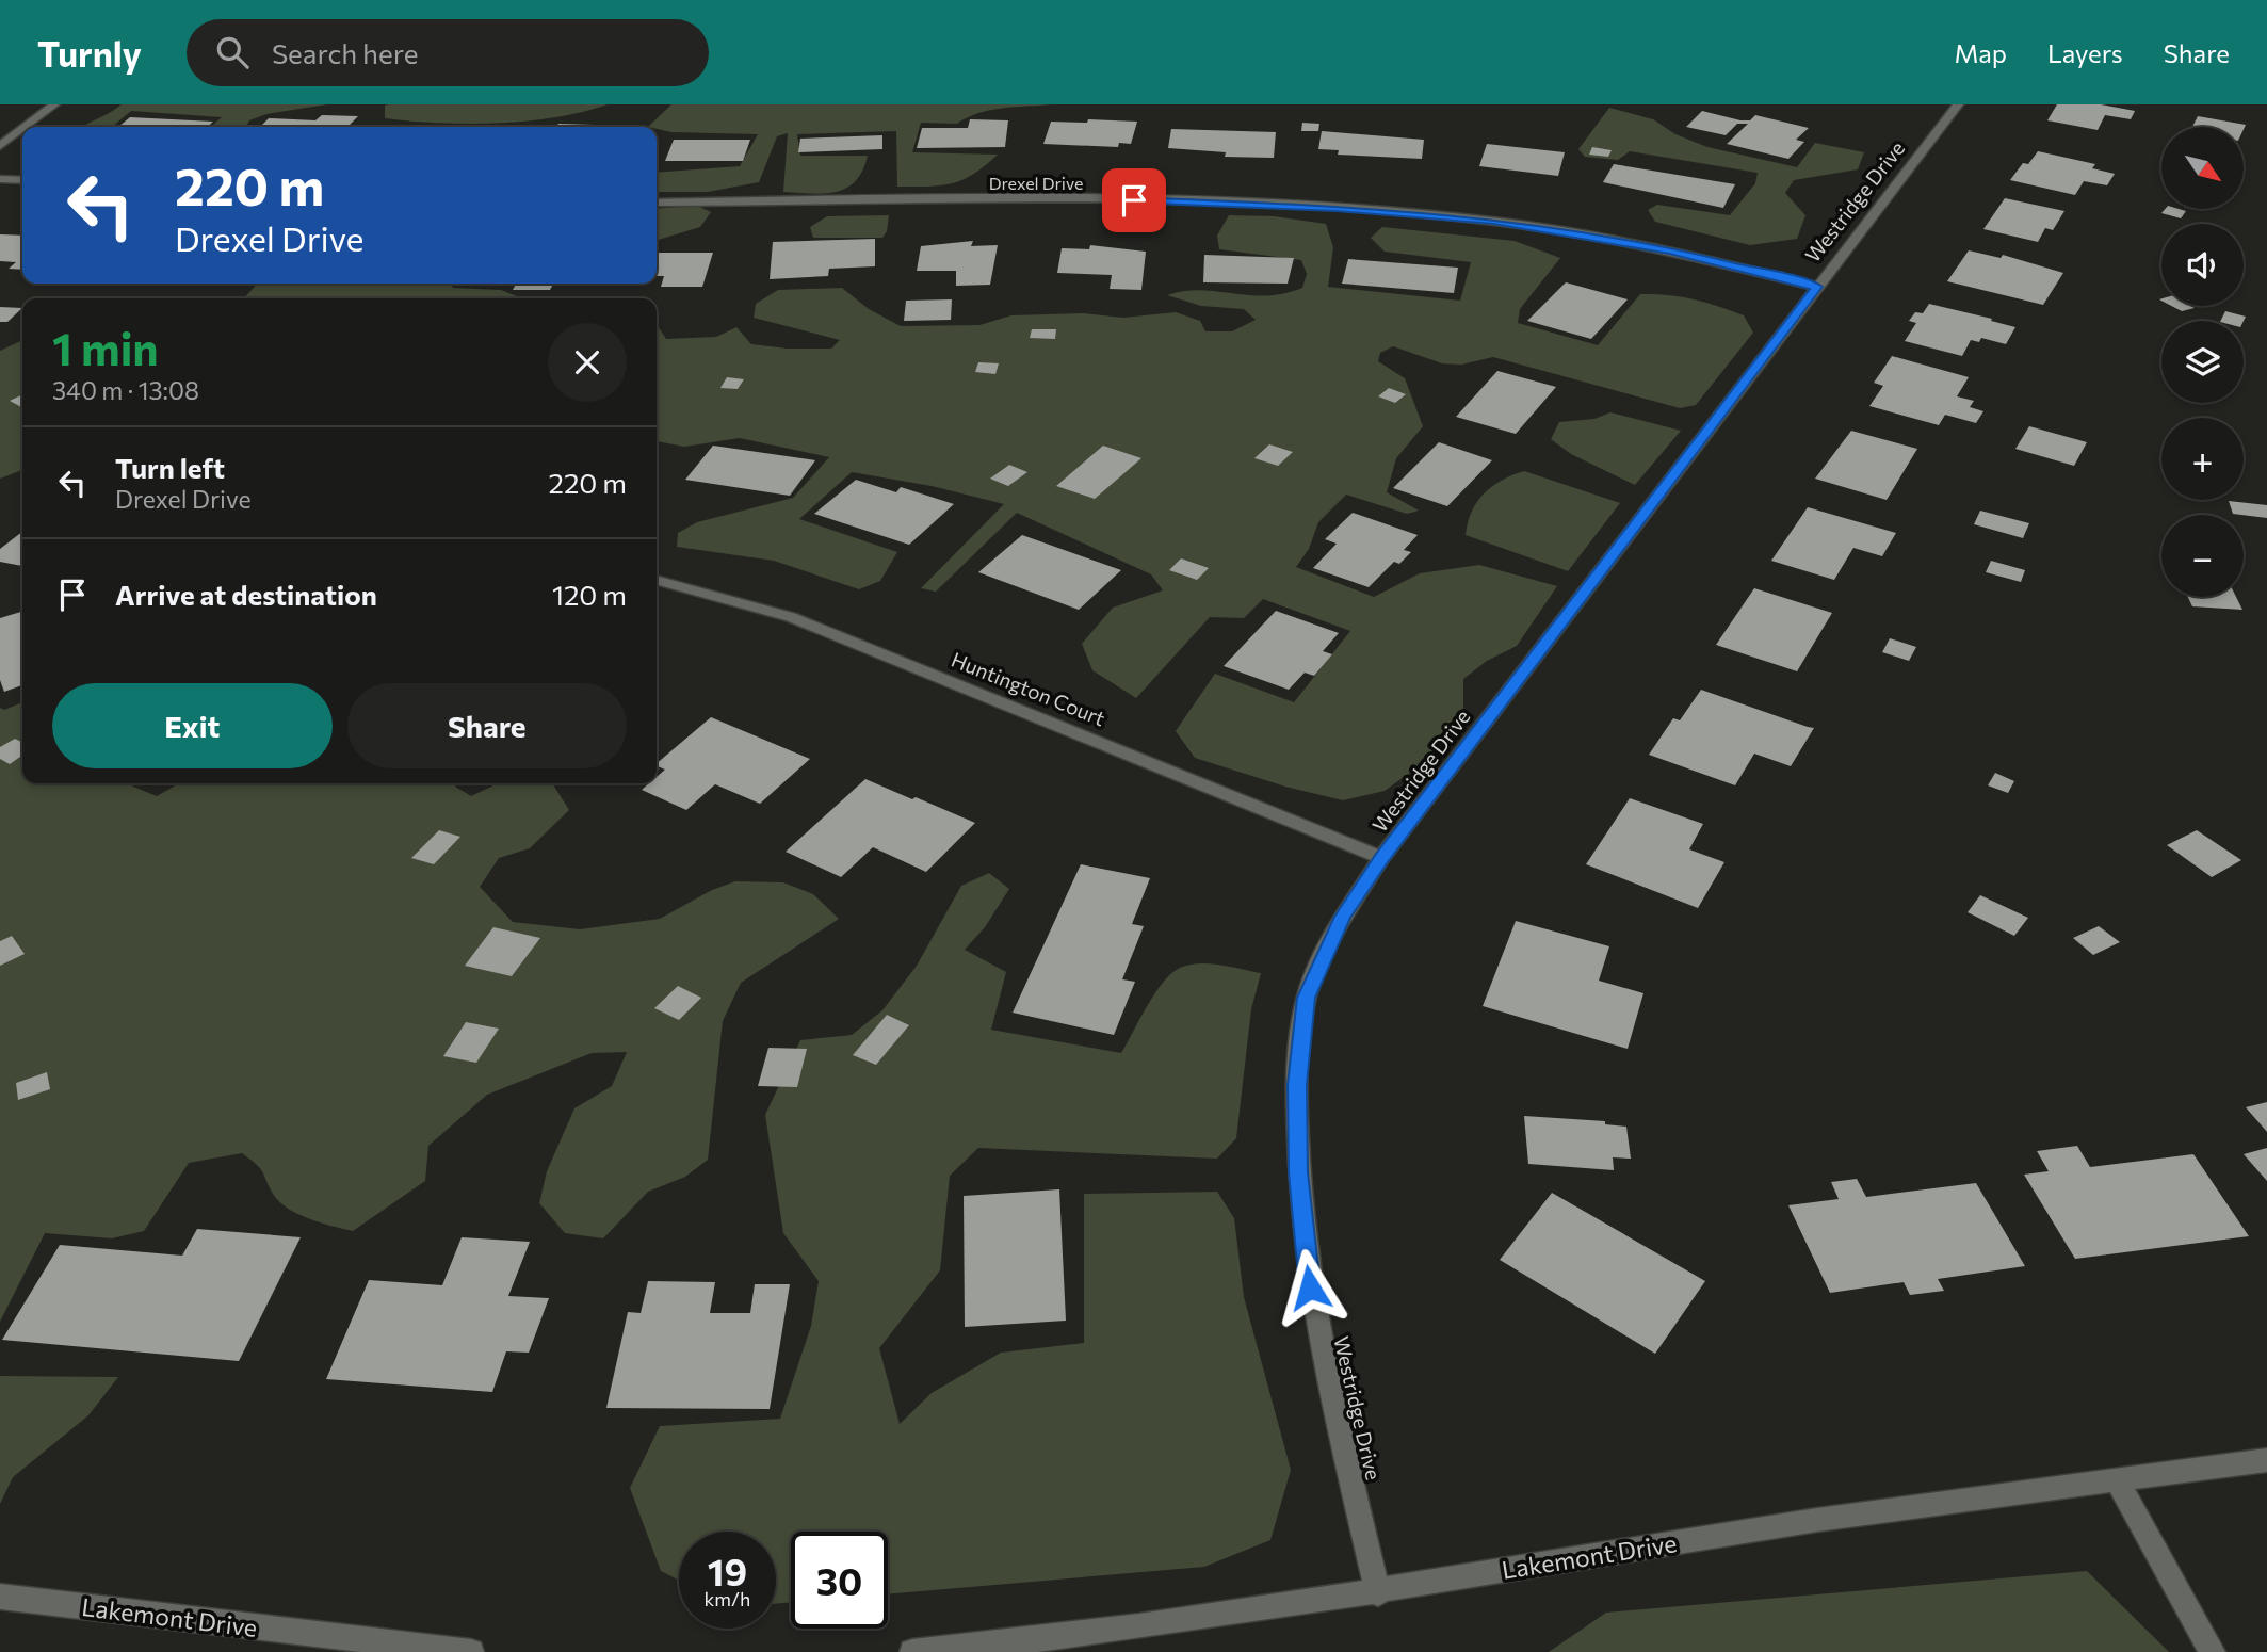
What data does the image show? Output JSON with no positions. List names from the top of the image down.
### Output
{
  "streets": {
    "street": [
      "Drexel Drive",
      "Westridge Drive",
      "Huntington Court",
      "Lakemont Drive"
    ]
  },
  "crossings": [
    ["Drexel Drive", "Westridge Drive"],
    ["Westridge Drive", "Huntington Court"],
    ["Westridge Drive", "Lakemont Drive"]
  ],
  "north": "bottom right",
  "page": {
    "header": "Turnly",
    "search": "Search here",
    "nav": ["Map", "Layers", "Share"],
    "map_buttons": ["+", "−"],
    "turn": ["220 m", "Drexel Drive"],
    "heading": ["1 min", "340 m · 13:08"],
    "list": [
      {
        "name": "Turn left",
        "note": "Drexel Drive",
        "value": "220 m"
      },
      {
        "name": "Arrive at destination",
        "value": "120 m"
      }
    ],
    "buttons": ["Exit", "Share"],
    "speed": "19 km/h",
    "limit": "30"
  }
}
